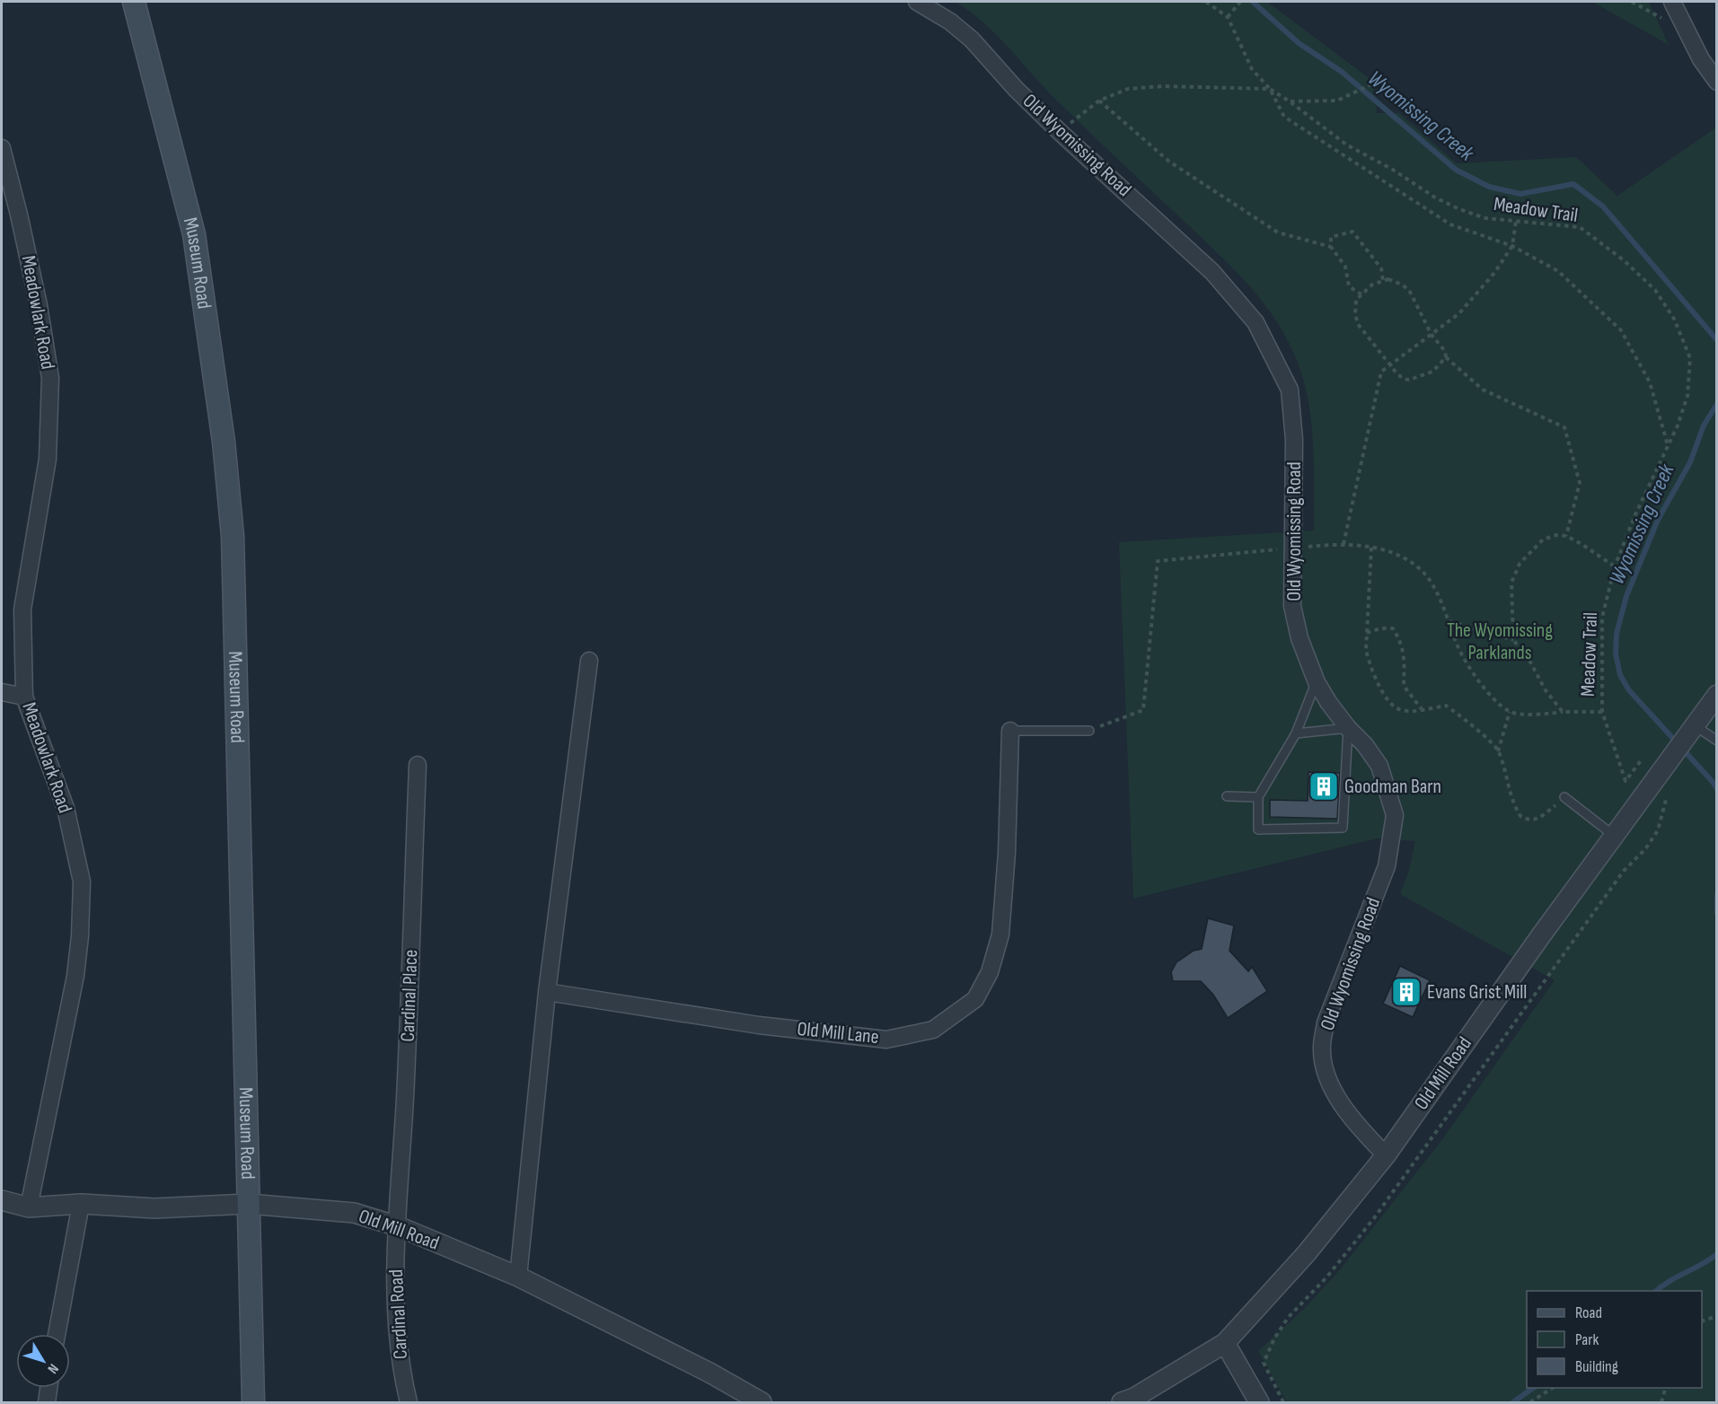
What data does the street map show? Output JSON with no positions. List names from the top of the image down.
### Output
{
  "streets": {
    "main road": ["Museum Road"],
    "street": [
      "Old Wyomissing Road",
      "Meadowlark Road",
      "Cardinal Place",
      "Old Mill Lane",
      "Old Mill Road",
      "Cardinal Road"
    ],
    "path": ["Meadow Trail"]
  },
  "crossings": [
    ["Old Wyomissing Road", "Meadow Trail"],
    ["Old Wyomissing Road", "Old Mill Road"],
    ["Museum Road", "Old Mill Road"],
    ["Meadowlark Road", "Old Mill Road"],
    ["Cardinal Place", "Old Mill Road"],
    ["Cardinal Place", "Cardinal Road"],
    ["Old Mill Road", "Cardinal Road"]
  ],
  "water": ["Wyomissing Creek"],
  "parks": ["The Wyomissing Parklands"],
  "places": {
    "building": ["Goodman Barn", "Evans Grist Mill"]
  },
  "legend": ["Road", "Park", "Building"],
  "north": "bottom right"
}
